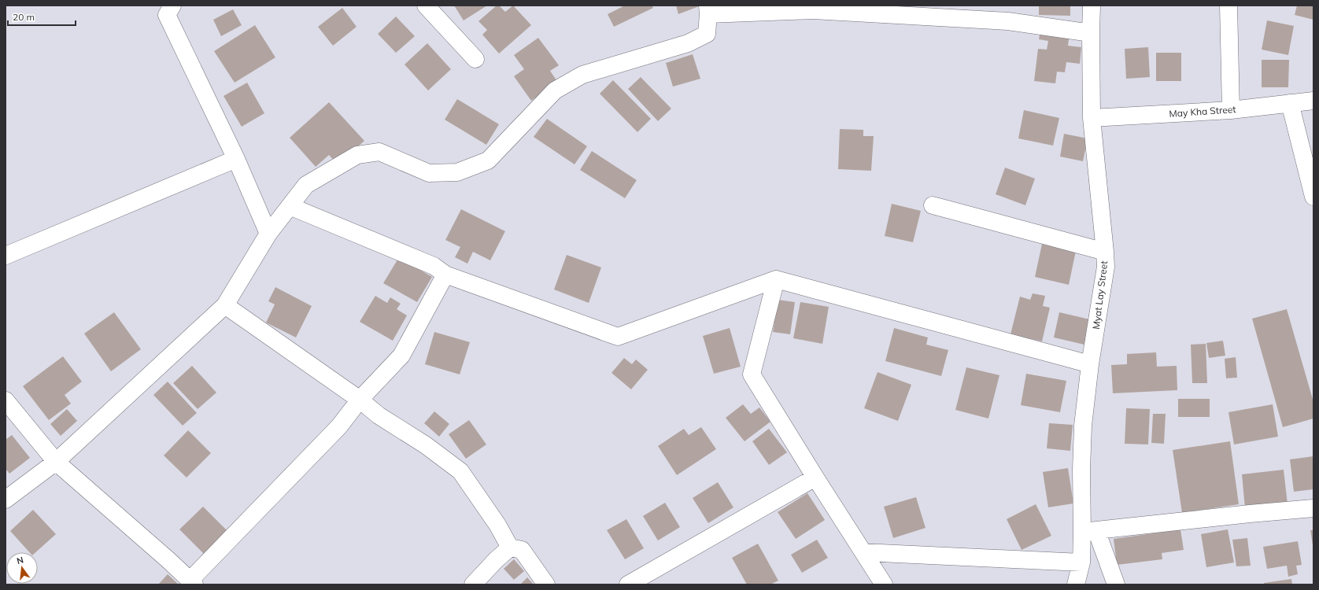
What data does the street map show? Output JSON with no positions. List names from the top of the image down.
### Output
{
  "streets": {
    "street": ["May Kha Street", "Myat Lay Street"]
  },
  "crossings": [
    ["May Kha Street", "Myat Lay Street"]
  ],
  "scale_bar": "20 m",
  "north": "top"
}
